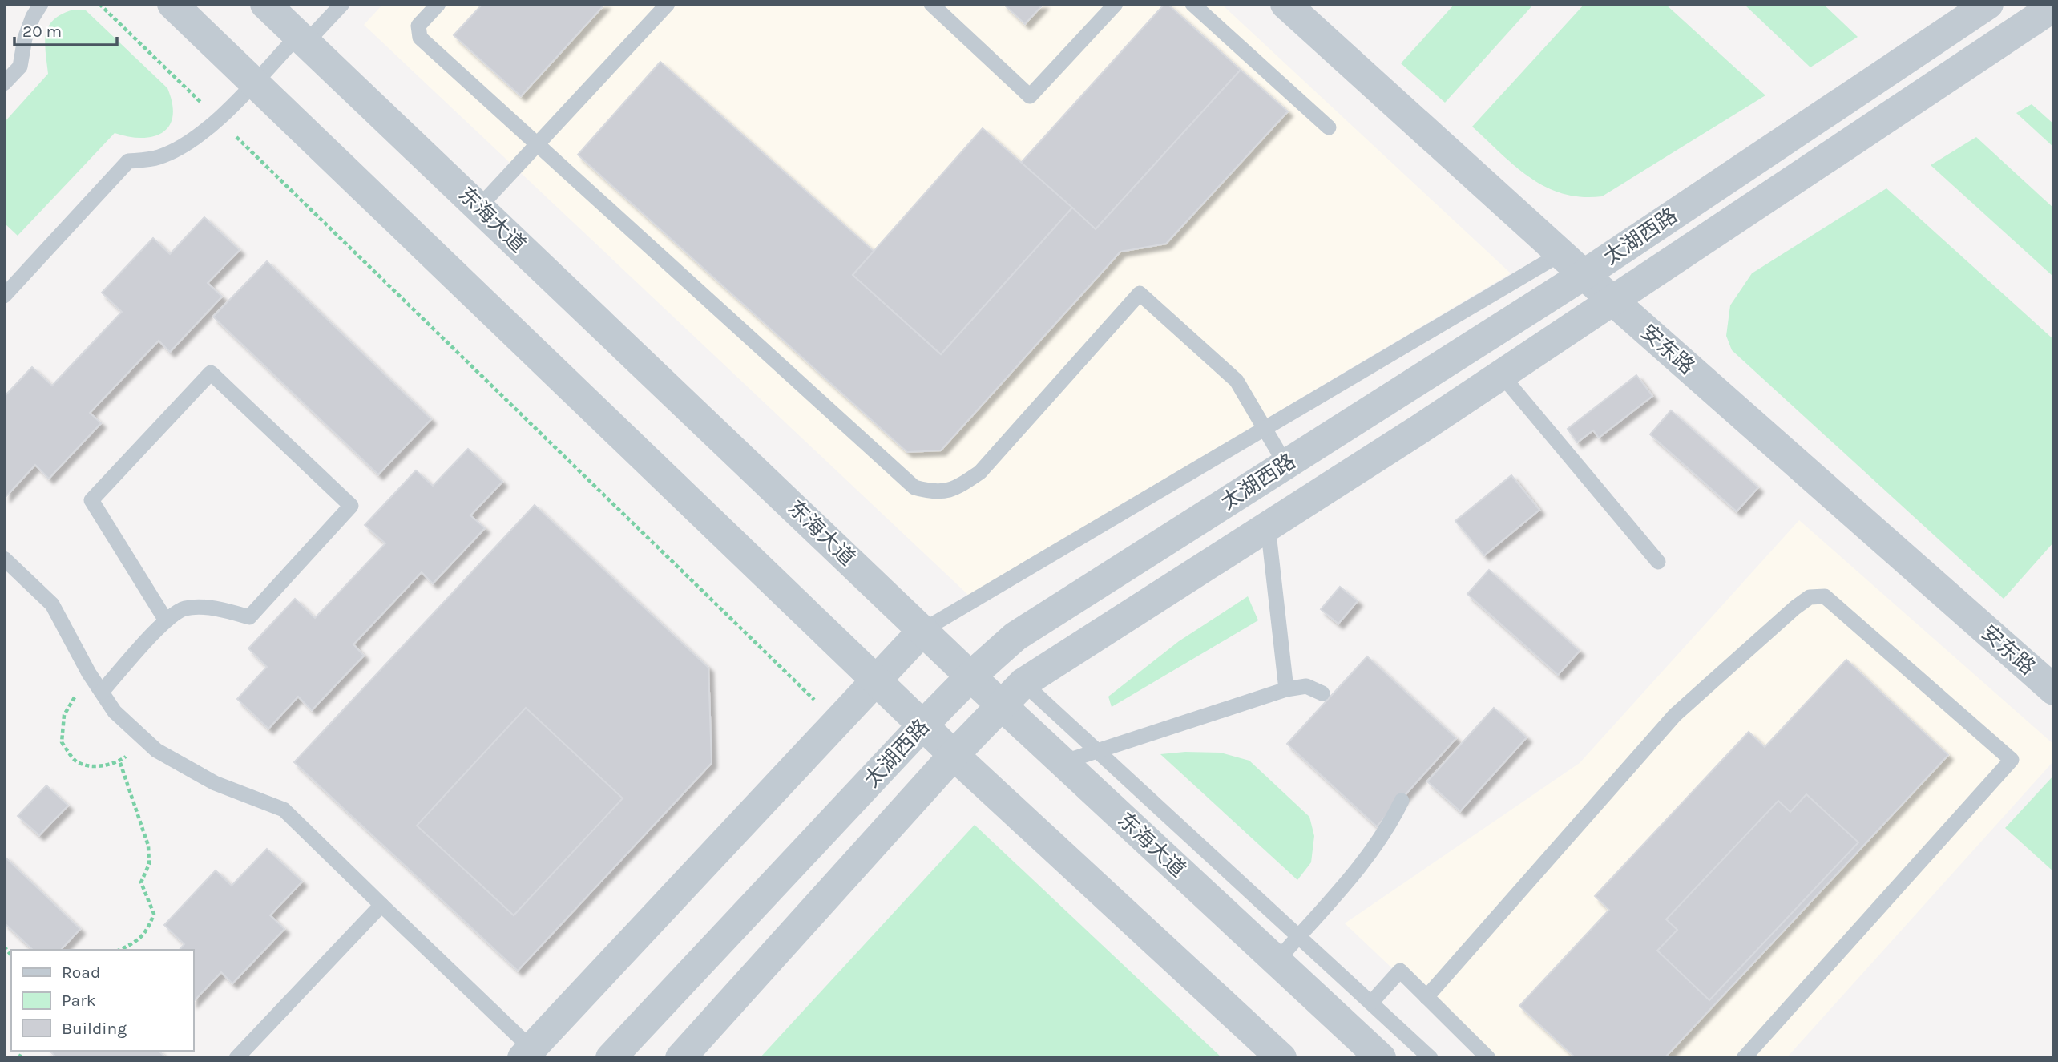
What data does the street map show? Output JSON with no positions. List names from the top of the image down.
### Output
{
  "streets": {
    "street": ["东海大道", "太湖西路", "安东路"]
  },
  "crossings": [
    ["东海大道", "太湖西路"],
    ["太湖西路", "安东路"]
  ],
  "legend": ["Road", "Park", "Building"],
  "scale_bar": "20 m"
}
